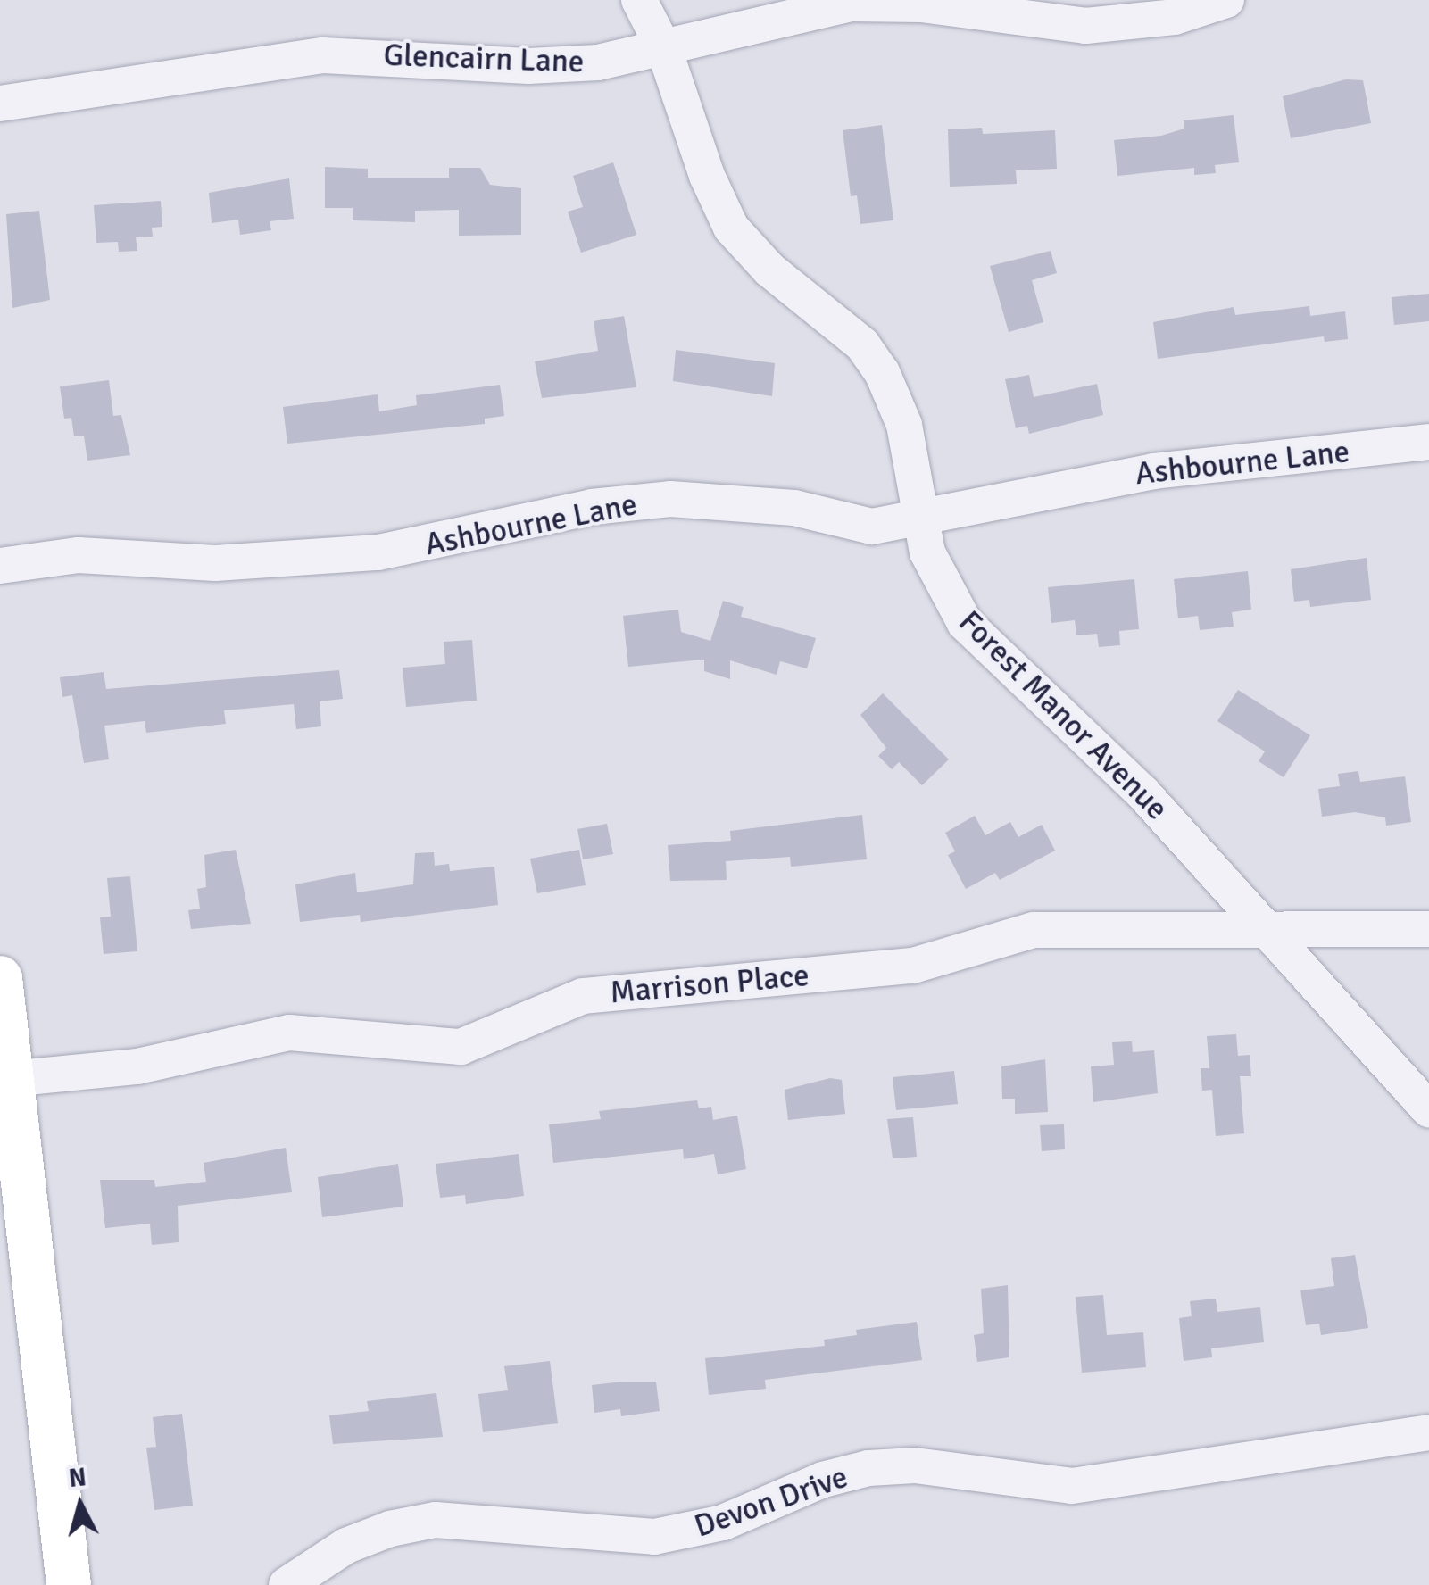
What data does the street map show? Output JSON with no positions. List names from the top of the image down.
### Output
{
  "streets": {
    "street": [
      "Glencairn Lane",
      "Ashbourne Lane",
      "Forest Manor Avenue",
      "Marrison Place",
      "Devon Drive"
    ]
  },
  "crossings": [
    ["Glencairn Lane", "Forest Manor Avenue"],
    ["Ashbourne Lane", "Forest Manor Avenue"],
    ["Forest Manor Avenue", "Marrison Place"]
  ],
  "north": "top"
}
